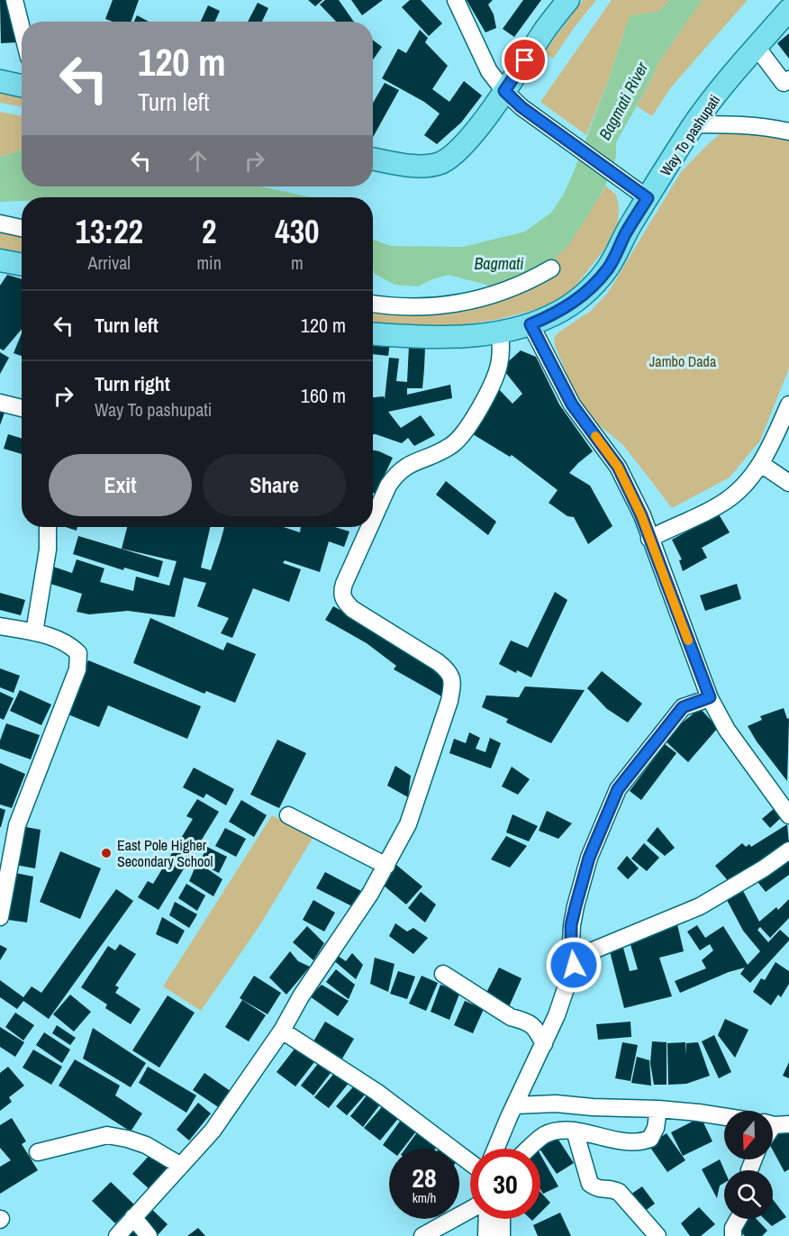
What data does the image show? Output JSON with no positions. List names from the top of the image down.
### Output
{
  "streets": {
    "main road": ["Way To pashupati"]
  },
  "water": ["Bagmati River", "Bagmati"],
  "parks": ["Jambo Dada"],
  "places": ["East Pole Higher Secondary School"],
  "north": "bottom",
  "page": {
    "turn": ["120 m", "Turn left"],
    "eta": [
      "13:22",
      "Arrival",
      "2",
      "min",
      "430",
      "m"
    ],
    "list": [
      {
        "name": "Turn left",
        "value": "120 m"
      },
      {
        "name": "Turn right",
        "note": "Way To pashupati",
        "value": "160 m"
      }
    ],
    "buttons": ["Exit", "Share"],
    "speed": "28 km/h",
    "limit": "30"
  }
}
